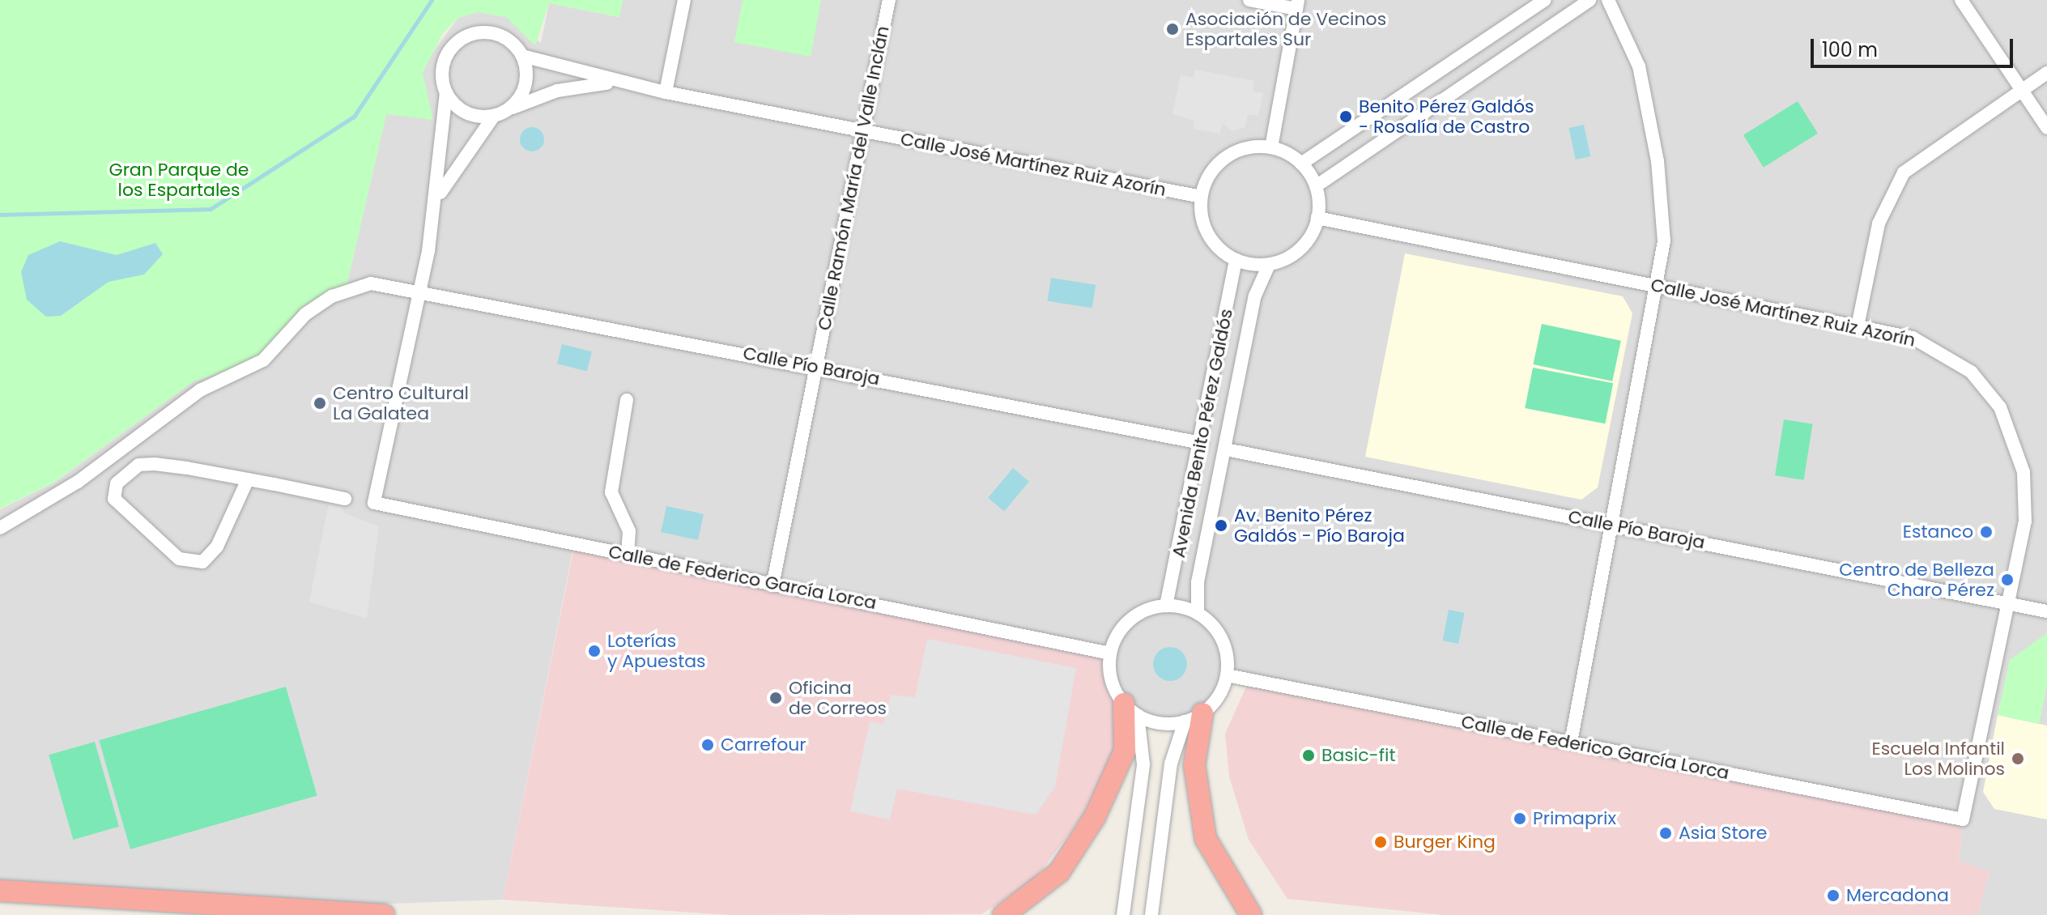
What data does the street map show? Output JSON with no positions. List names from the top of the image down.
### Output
{
  "streets": {
    "street": [
      "Calle José Martínez Ruiz Azorín",
      "Calle Ramón María del Valle Inclán",
      "Calle Pío Baroja",
      "Avenida Benito Pérez Galdós",
      "Calle de Federico García Lorca"
    ]
  },
  "crossings": [
    ["Calle José Martínez Ruiz Azorín", "Calle Ramón María del Valle Inclán"],
    ["Calle José Martínez Ruiz Azorín", "Calle Pío Baroja"],
    ["Calle José Martínez Ruiz Azorín", "Avenida Benito Pérez Galdós"],
    ["Calle José Martínez Ruiz Azorín", "Calle de Federico García Lorca"],
    ["Calle Ramón María del Valle Inclán", "Calle Pío Baroja"],
    ["Calle Ramón María del Valle Inclán", "Calle de Federico García Lorca"],
    ["Calle Pío Baroja", "Avenida Benito Pérez Galdós"],
    ["Calle Pío Baroja", "Calle de Federico García Lorca"],
    ["Avenida Benito Pérez Galdós", "Calle de Federico García Lorca"]
  ],
  "parks": ["Gran Parque de los Espartales"],
  "places": [
    "Asociación de Vecinos Espartales Sur",
    "Benito Pérez Galdós - Rosalía de Castro",
    "Centro Cultural La Galatea",
    "Av. Benito Pérez Galdós - Pío Baroja",
    "Estanco",
    "Centro de Belleza Charo Pérez",
    "Loterías y Apuestas",
    "Oficina de Correos",
    "Carrefour",
    "Basic-fit",
    "Escuela Infantil Los Molinos",
    "Primaprix",
    "Asia Store",
    "Burger King",
    "Mercadona"
  ],
  "scale_bar": "100 m"
}
